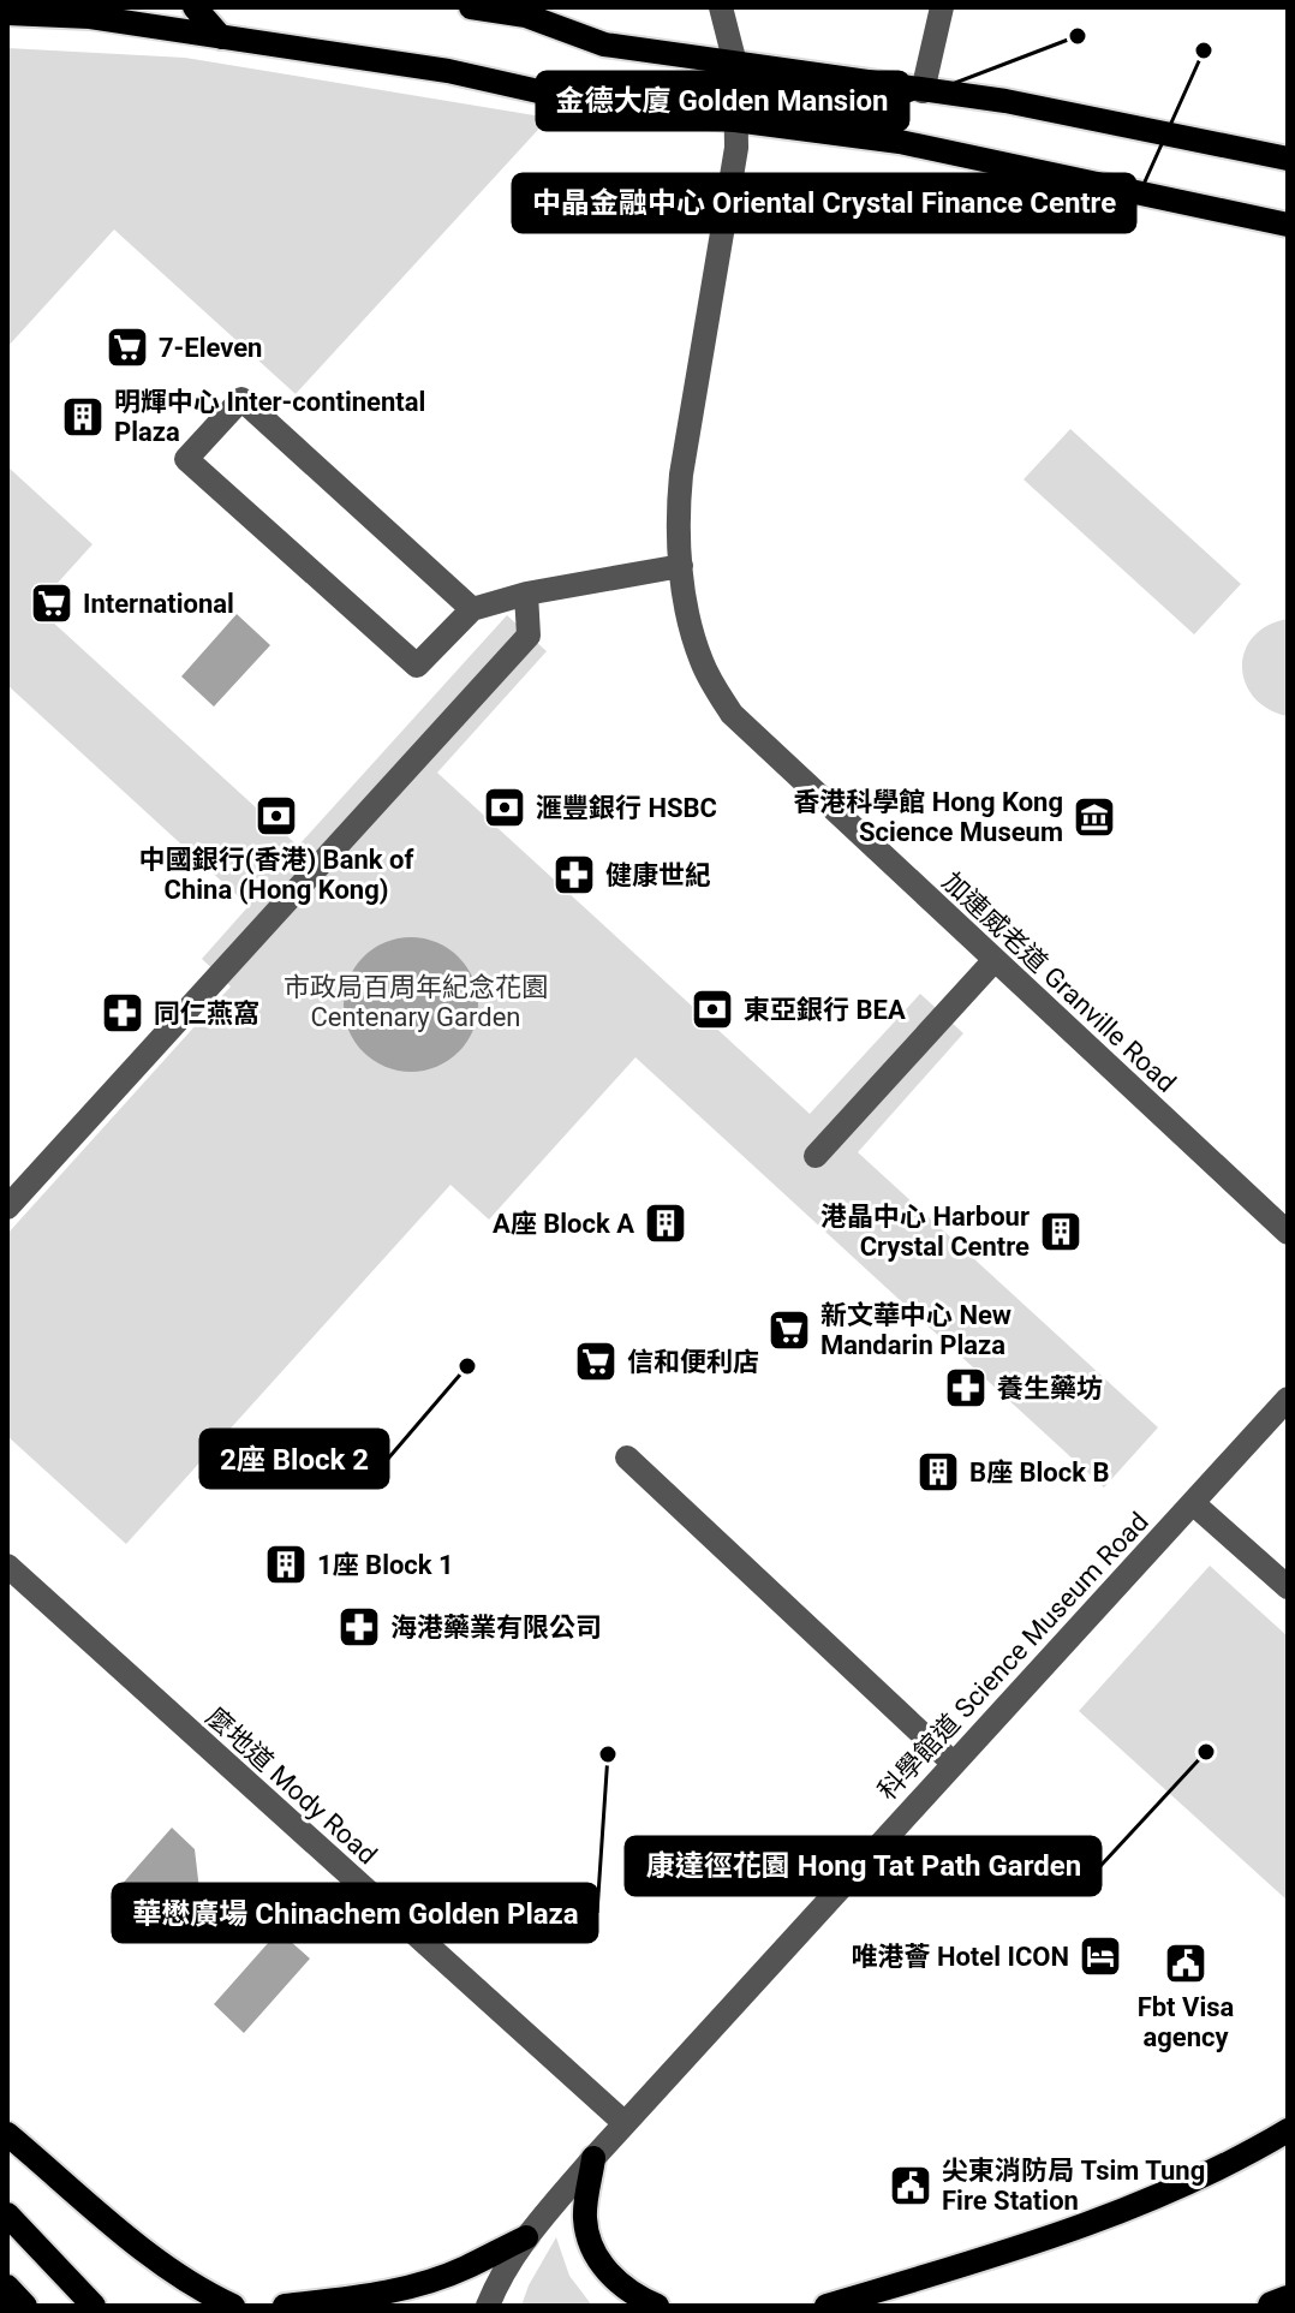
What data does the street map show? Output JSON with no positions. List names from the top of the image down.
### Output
{
  "streets": {
    "street": ["加連威老道 Granville Road", "科學館道 Science Museum Road", "麼地道 Mody Road"]
  },
  "crossings": [
    ["科學館道 Science Museum Road", "麼地道 Mody Road"]
  ],
  "parks": ["市政局百周年紀念花園 Centenary Garden"],
  "places": {
    "other": [
      "金德大廈 Golden Mansion",
      "中晶金融中心 Oriental Crystal Finance Centre",
      "2座 Block 2",
      "康達徑花園 Hong Tat Path Garden",
      "華懋廣場 Chinachem Golden Plaza"
    ],
    "supermarket": [
      "7-Eleven",
      "International",
      "新文華中心 New Mandarin Plaza",
      "信和便利店"
    ],
    "building": [
      "明輝中心 Inter-continental Plaza",
      "A座 Block A",
      "港晶中心 Harbour Crystal Centre",
      "B座 Block B",
      "1座 Block 1"
    ],
    "bank": ["滙豐銀行 HSBC", "中國銀行(香港) Bank of China (Hong Kong)", "東亞銀行 BEA"],
    "museum": ["香港科學館 Hong Kong Science Museum"],
    "pharmacy": [
      "健康世紀",
      "同仁燕窩",
      "養生藥坊",
      "海港藥業有限公司"
    ],
    "hotel": ["唯港薈 Hotel ICON"],
    "public building": ["Fbt Visa agency", "尖東消防局 Tsim Tung Fire Station"]
  }
}
